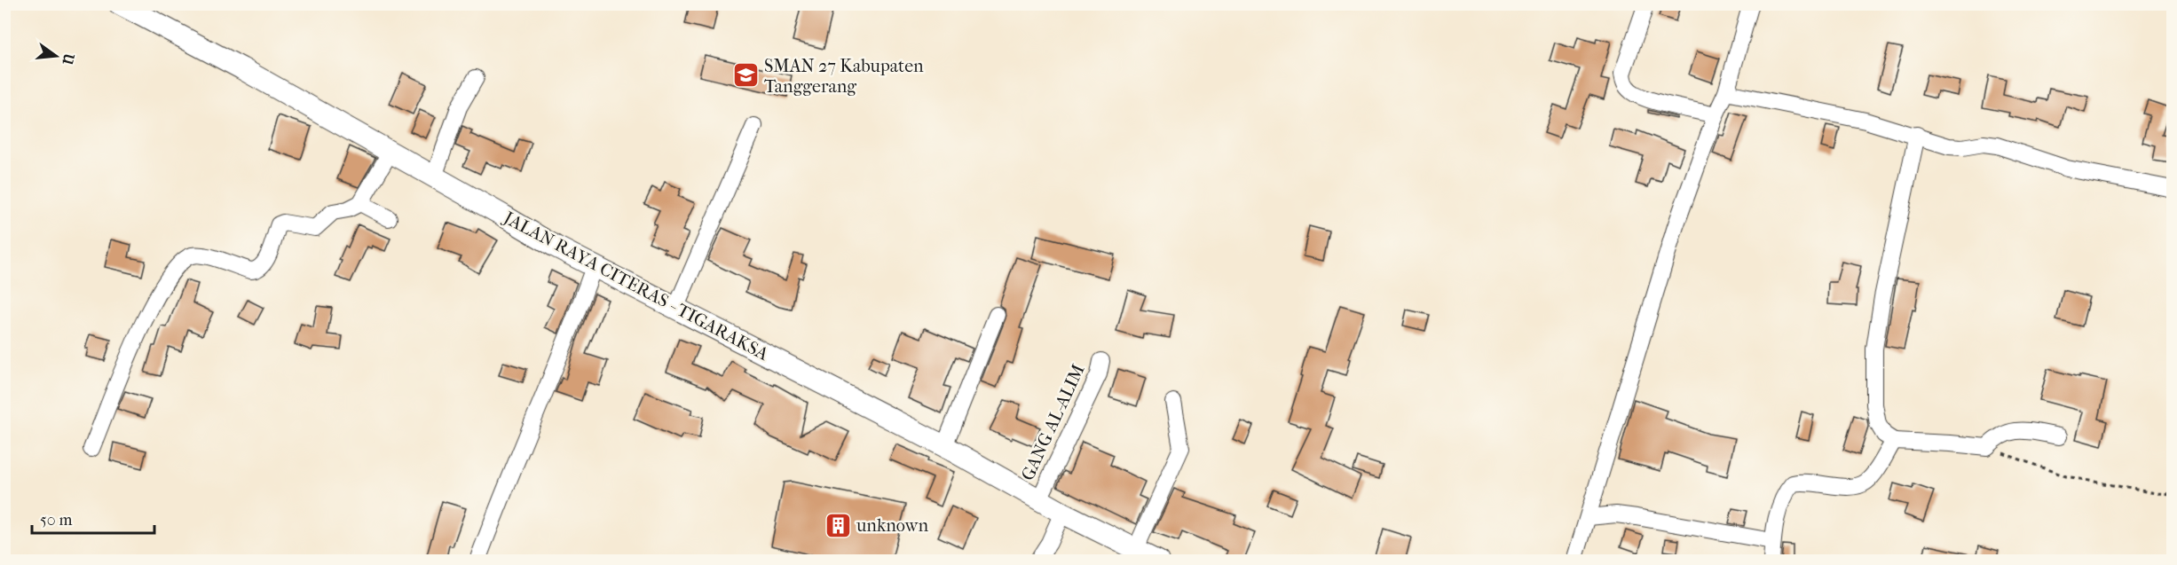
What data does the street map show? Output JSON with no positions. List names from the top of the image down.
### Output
{
  "streets": {
    "main road": ["JALAN RAYA CITERAS - TIGARAKSA"],
    "street": ["GANG AL-ALIM"]
  },
  "crossings": [
    ["JALAN RAYA CITERAS - TIGARAKSA", "GANG AL-ALIM"]
  ],
  "places": {
    "school or university": ["SMAN 27 Kabupaten Tanggerang"],
    "building": ["unknown"]
  },
  "scale_bar": "50 m",
  "north": "right"
}
